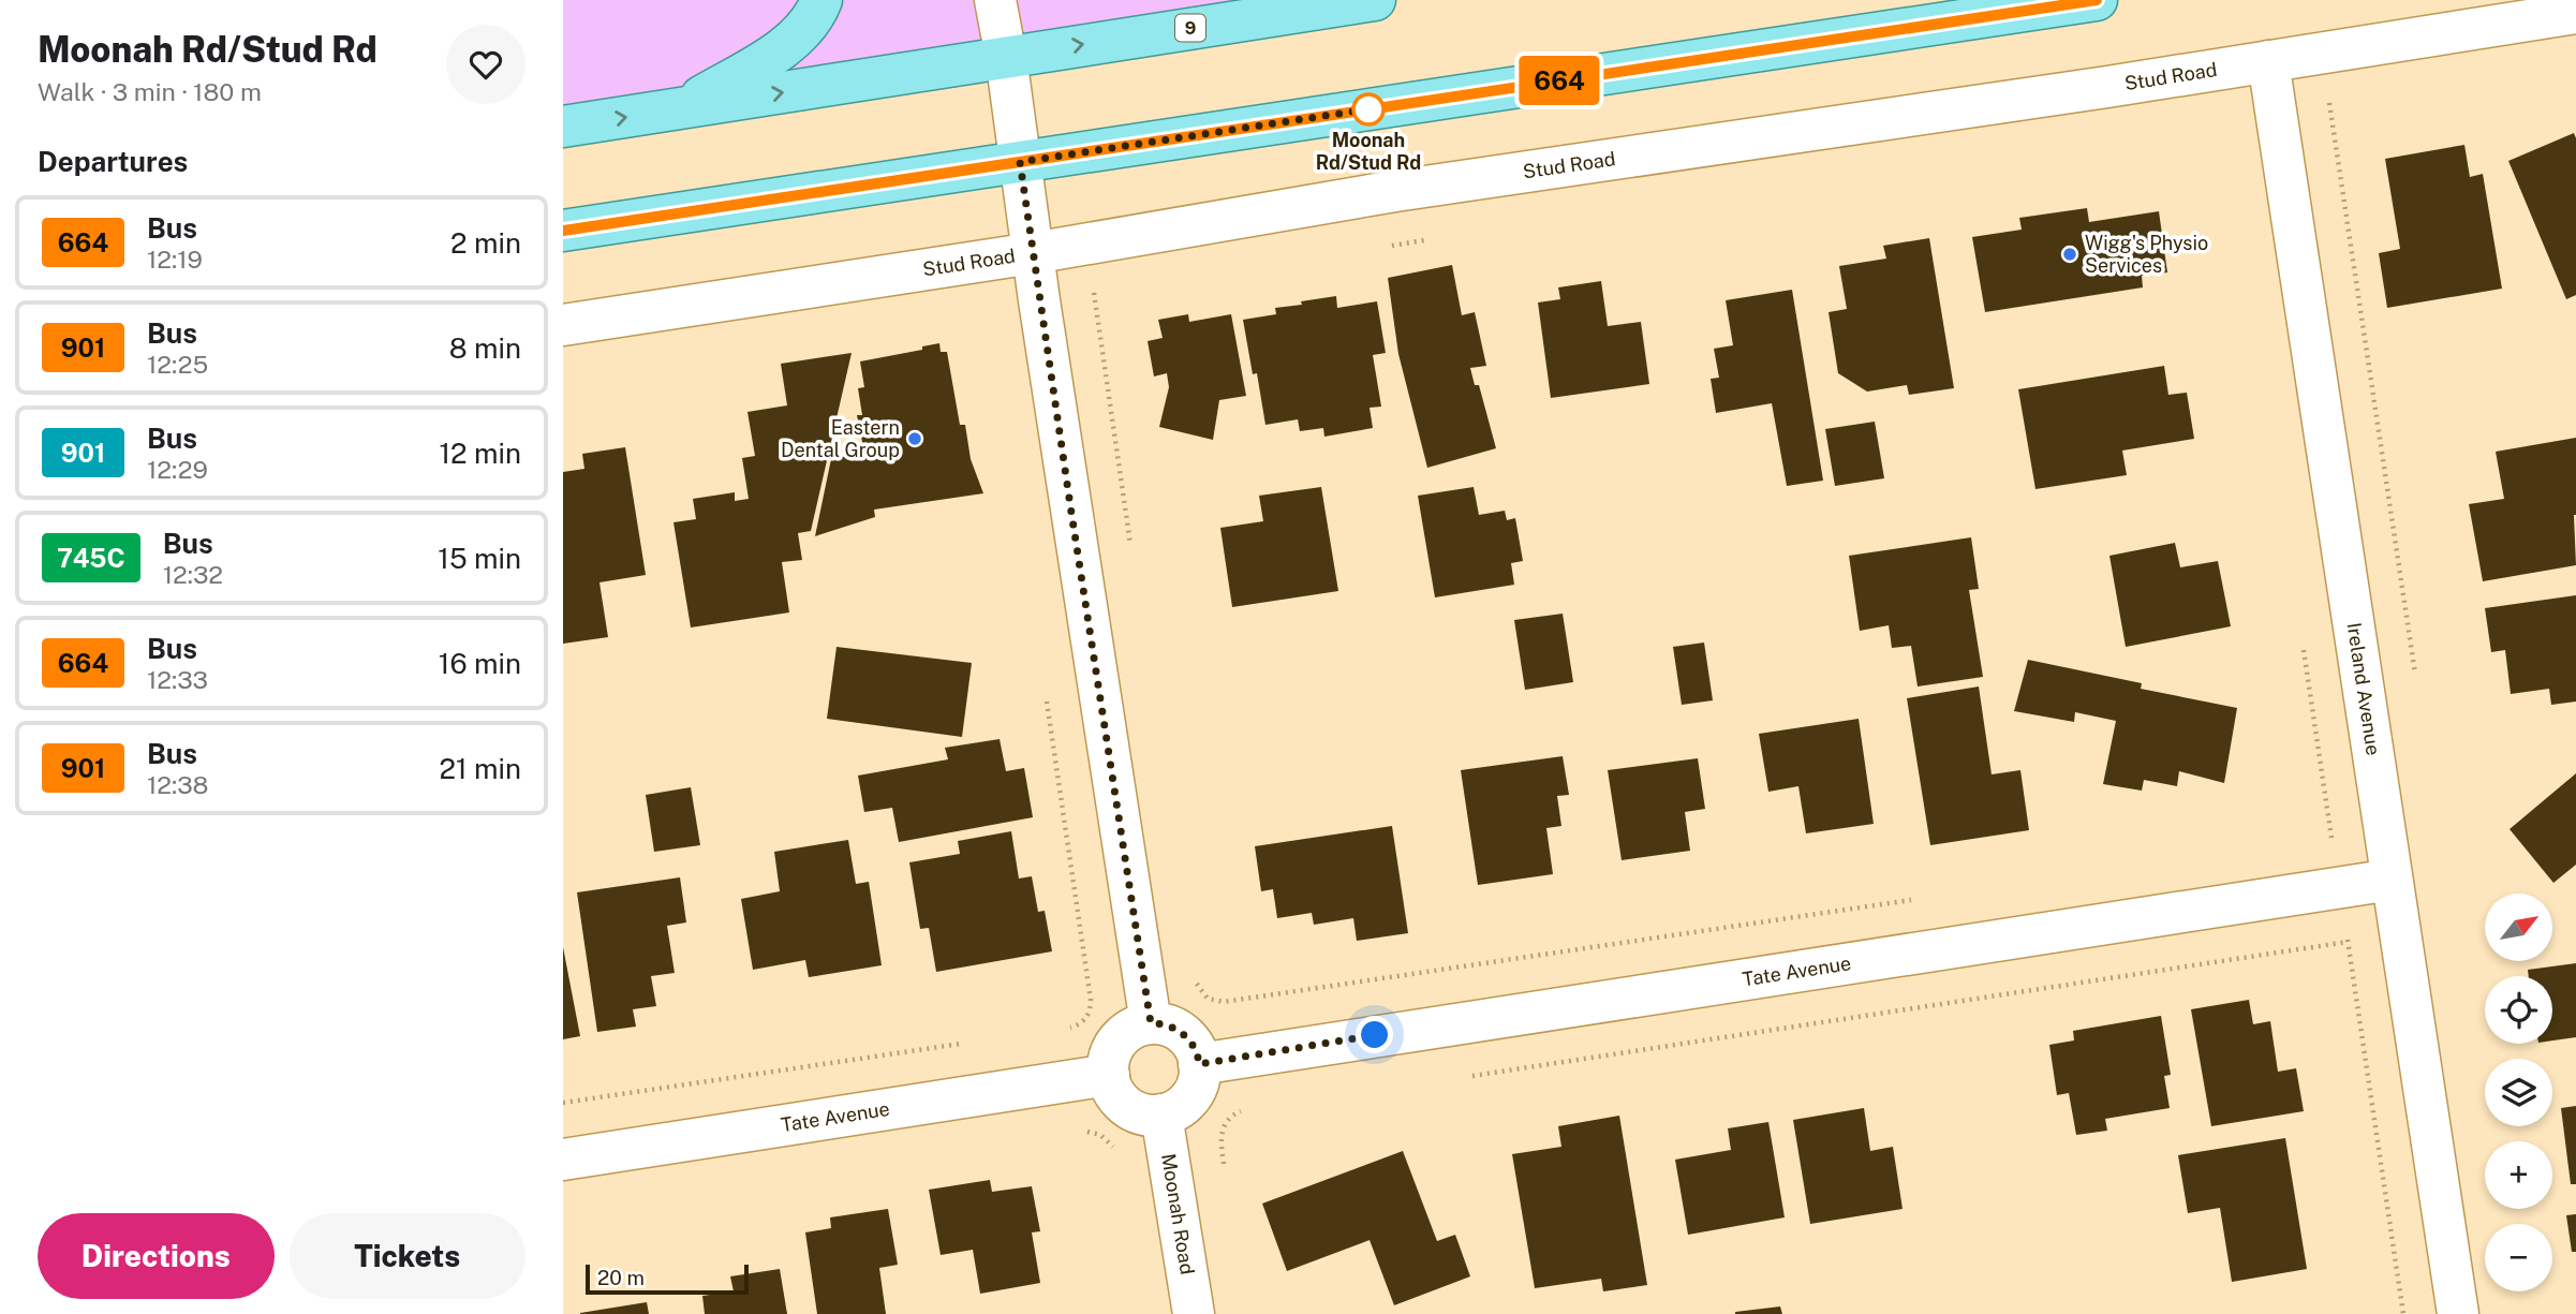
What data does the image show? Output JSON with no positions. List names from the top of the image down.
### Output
{
  "streets": {
    "main road": ["9"],
    "street": [
      "Stud Road",
      "Ireland Avenue",
      "Tate Avenue",
      "Moonah Road"
    ]
  },
  "crossings": [
    ["Stud Road", "Ireland Avenue"],
    ["Ireland Avenue", "Tate Avenue"],
    ["Tate Avenue", "Moonah Road"]
  ],
  "places": ["Moonah Rd/Stud Rd", "Wigg's Physio Services", "Eastern Dental Group"],
  "lines": ["bus line 664"],
  "scale_bar": "20 m",
  "north": "top right",
  "page": {
    "heading": [
      ["Moonah Rd/Stud Rd", "Walk · 3 min · 180 m"],
      "Departures"
    ],
    "on_map": "664",
    "list": [
      {
        "mark": "664",
        "name": "Bus",
        "note": "12:19",
        "value": "2 min"
      },
      {
        "mark": "901",
        "name": "Bus",
        "note": "12:25",
        "value": "8 min"
      },
      {
        "mark": "901",
        "name": "Bus",
        "note": "12:29",
        "value": "12 min"
      },
      {
        "mark": "745C",
        "name": "Bus",
        "note": "12:32",
        "value": "15 min"
      },
      {
        "mark": "664",
        "name": "Bus",
        "note": "12:33",
        "value": "16 min"
      },
      {
        "mark": "901",
        "name": "Bus",
        "note": "12:38",
        "value": "21 min"
      }
    ],
    "map_buttons": ["+", "−"],
    "buttons": ["Directions", "Tickets"],
    "scale": "20 m"
  }
}
